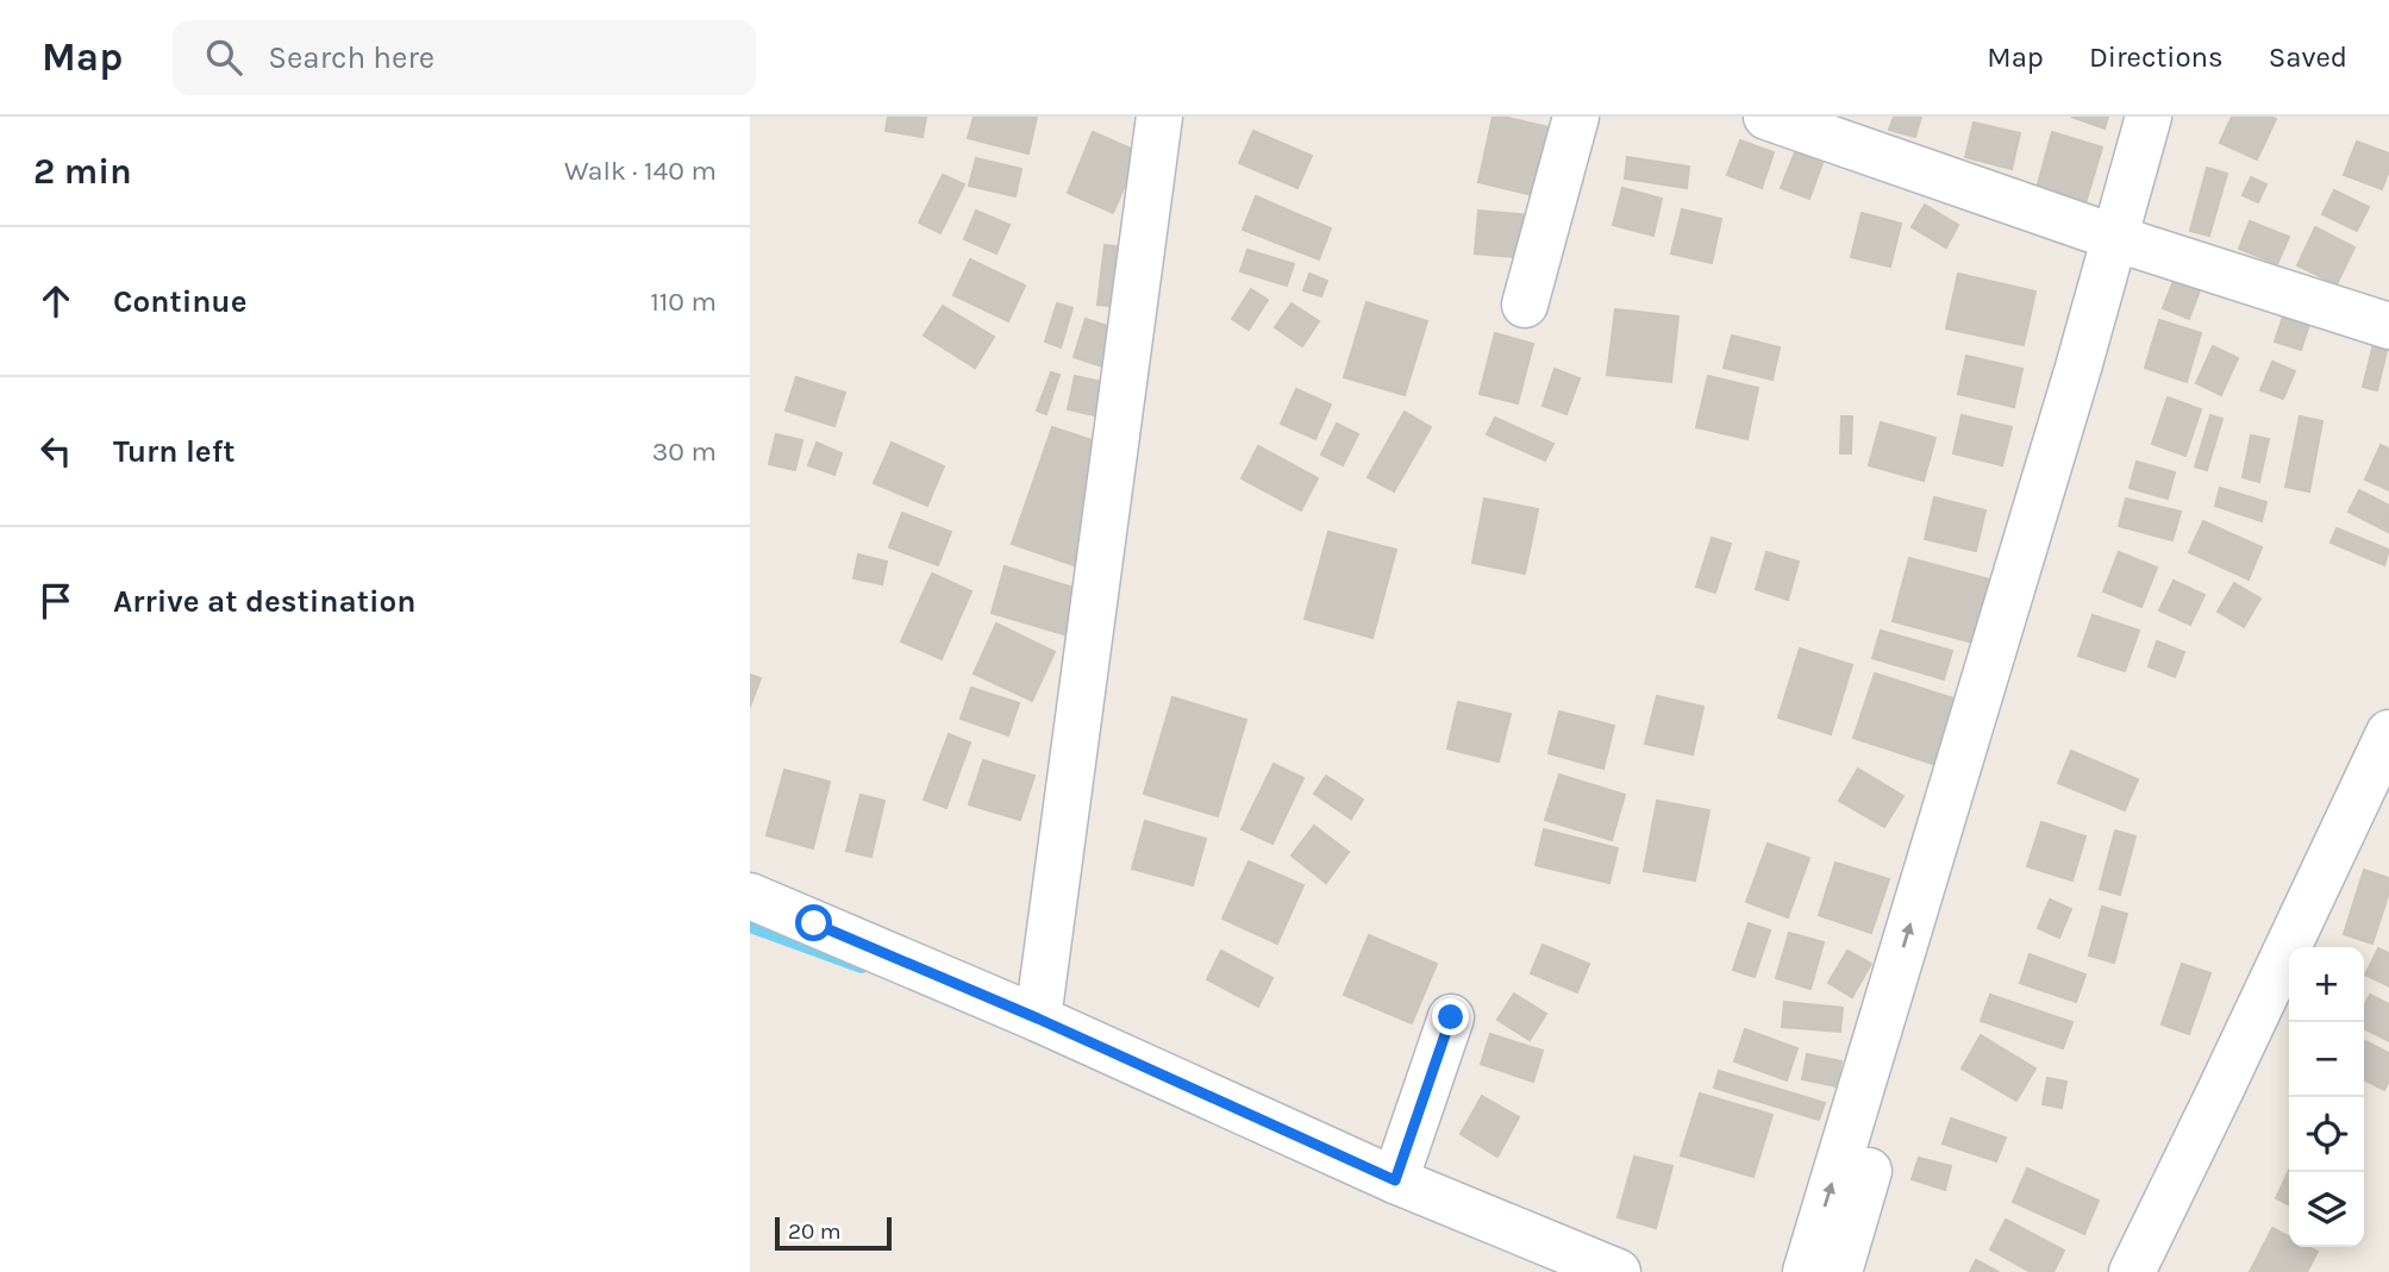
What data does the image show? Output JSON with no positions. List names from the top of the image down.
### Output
{
  "scale_bar": "20 m",
  "page": {
    "header": "Map",
    "search": "Search here",
    "nav": ["Map", "Directions", "Saved"],
    "heading": ["2 min", "Walk · 140 m"],
    "list": [
      ["Continue", "110 m"],
      ["Turn left", "30 m"],
      "Arrive at destination"
    ],
    "map_buttons": ["+", "−"],
    "scale": "20 m"
  }
}
